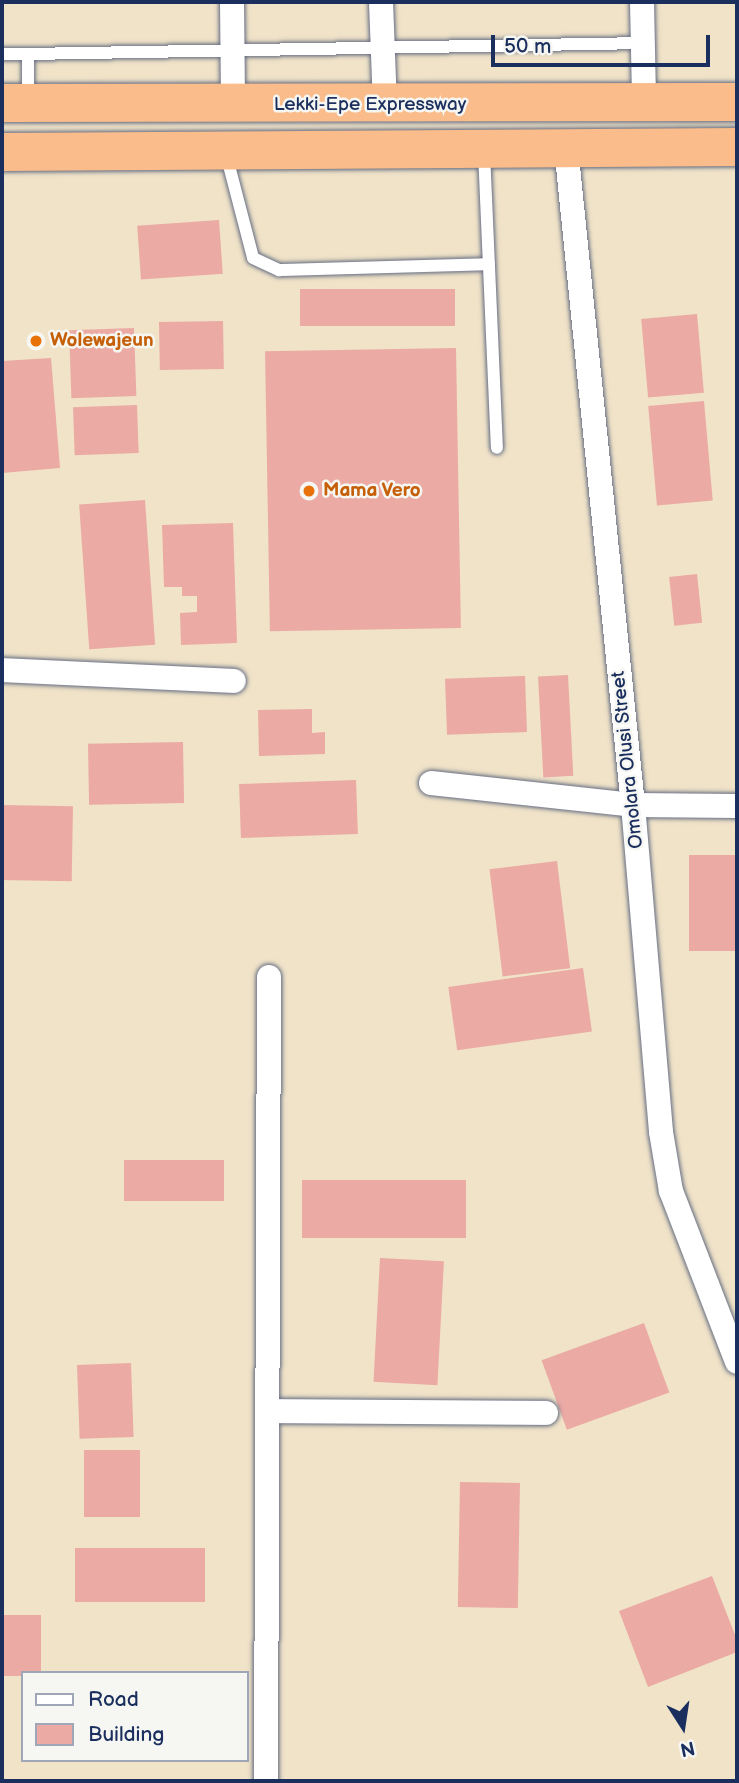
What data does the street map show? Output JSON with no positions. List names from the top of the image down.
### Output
{
  "streets": {
    "highway": ["Lekki-Epe Expressway"],
    "street": ["Omolara Olusi Street"]
  },
  "places": ["Wolewajeun", "Mama Vero"],
  "legend": ["Road", "Building"],
  "scale_bar": "50 m",
  "north": "bottom"
}
